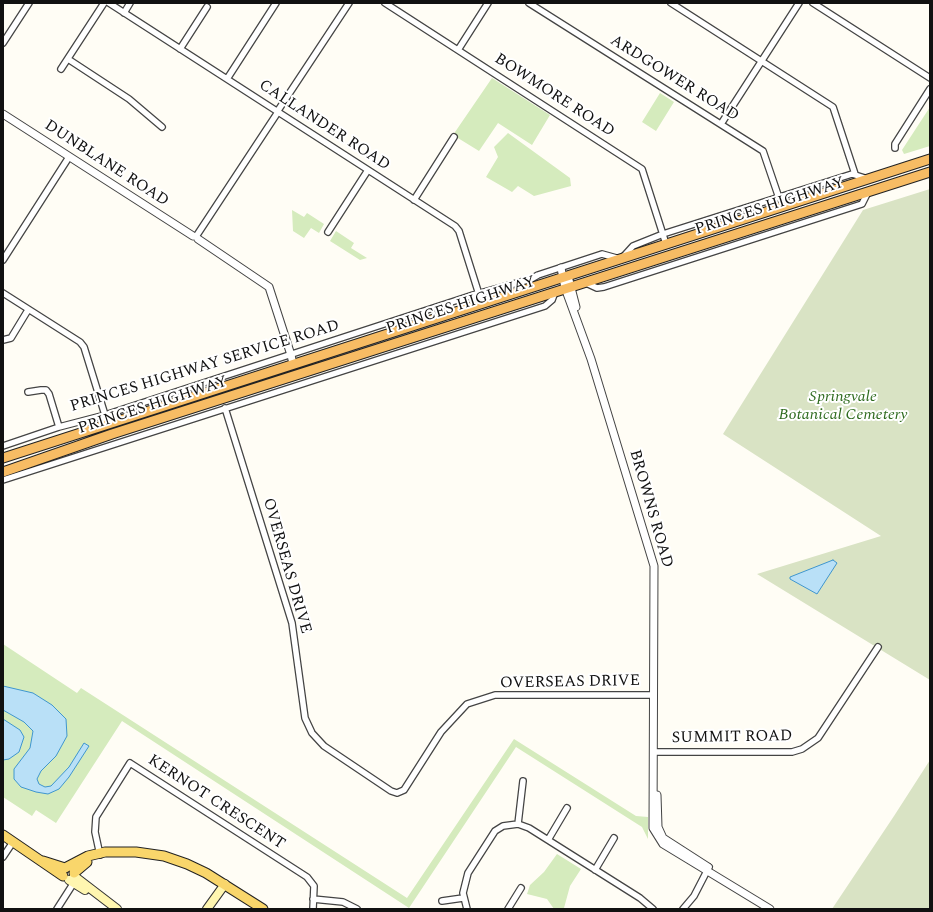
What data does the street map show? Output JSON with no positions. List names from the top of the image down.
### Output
{
  "streets": {
    "highway": ["PRINCES HIGHWAY"],
    "street": [
      "ARDGOWER ROAD",
      "BOWMORE ROAD",
      "CALLANDER ROAD",
      "DUNBLANE ROAD",
      "PRINCES HIGHWAY SERVICE ROAD",
      "BROWNS ROAD",
      "OVERSEAS DRIVE",
      "SUMMIT ROAD",
      "KERNOT CRESCENT"
    ]
  },
  "crossings": [
    ["BOWMORE ROAD", "PRINCES HIGHWAY"],
    ["CALLANDER ROAD", "PRINCES HIGHWAY"],
    ["CALLANDER ROAD", "PRINCES HIGHWAY SERVICE ROAD"],
    ["DUNBLANE ROAD", "PRINCES HIGHWAY"],
    ["DUNBLANE ROAD", "PRINCES HIGHWAY SERVICE ROAD"],
    ["PRINCES HIGHWAY", "PRINCES HIGHWAY SERVICE ROAD"],
    ["PRINCES HIGHWAY", "BROWNS ROAD"],
    ["PRINCES HIGHWAY SERVICE ROAD", "BROWNS ROAD"],
    ["BROWNS ROAD", "OVERSEAS DRIVE"],
    ["BROWNS ROAD", "SUMMIT ROAD"]
  ],
  "parks": ["Springvale Botanical Cemetery"]
}
